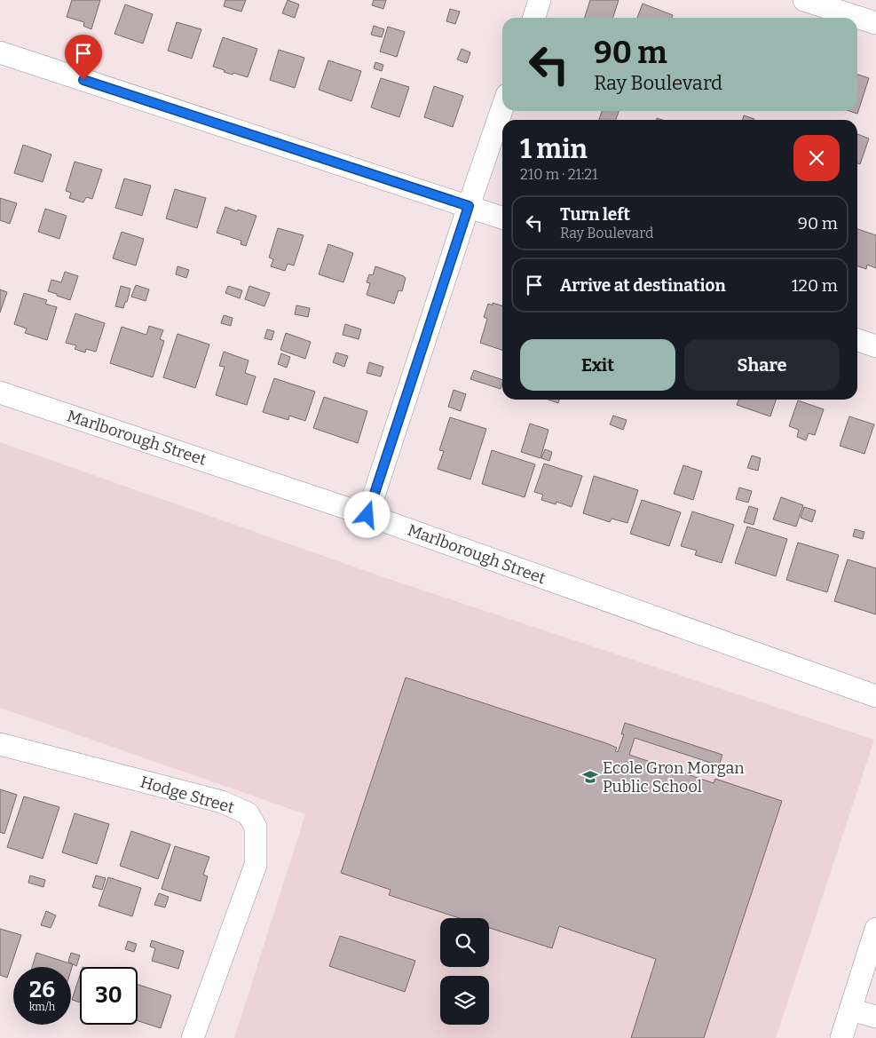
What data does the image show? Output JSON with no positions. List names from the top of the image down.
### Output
{
  "streets": {
    "street": ["Marlborough Street", "Hodge Street"]
  },
  "places": {
    "school or university": ["Ecole Gron Morgan Public School"]
  },
  "page": {
    "turn": ["90 m", "Ray Boulevard"],
    "heading": ["1 min", "210 m · 21:21"],
    "list": [
      {
        "name": "Turn left",
        "note": "Ray Boulevard",
        "value": "90 m"
      },
      {
        "name": "Arrive at destination",
        "value": "120 m"
      }
    ],
    "buttons": ["Exit", "Share"],
    "speed": "26 km/h",
    "limit": "30"
  }
}
